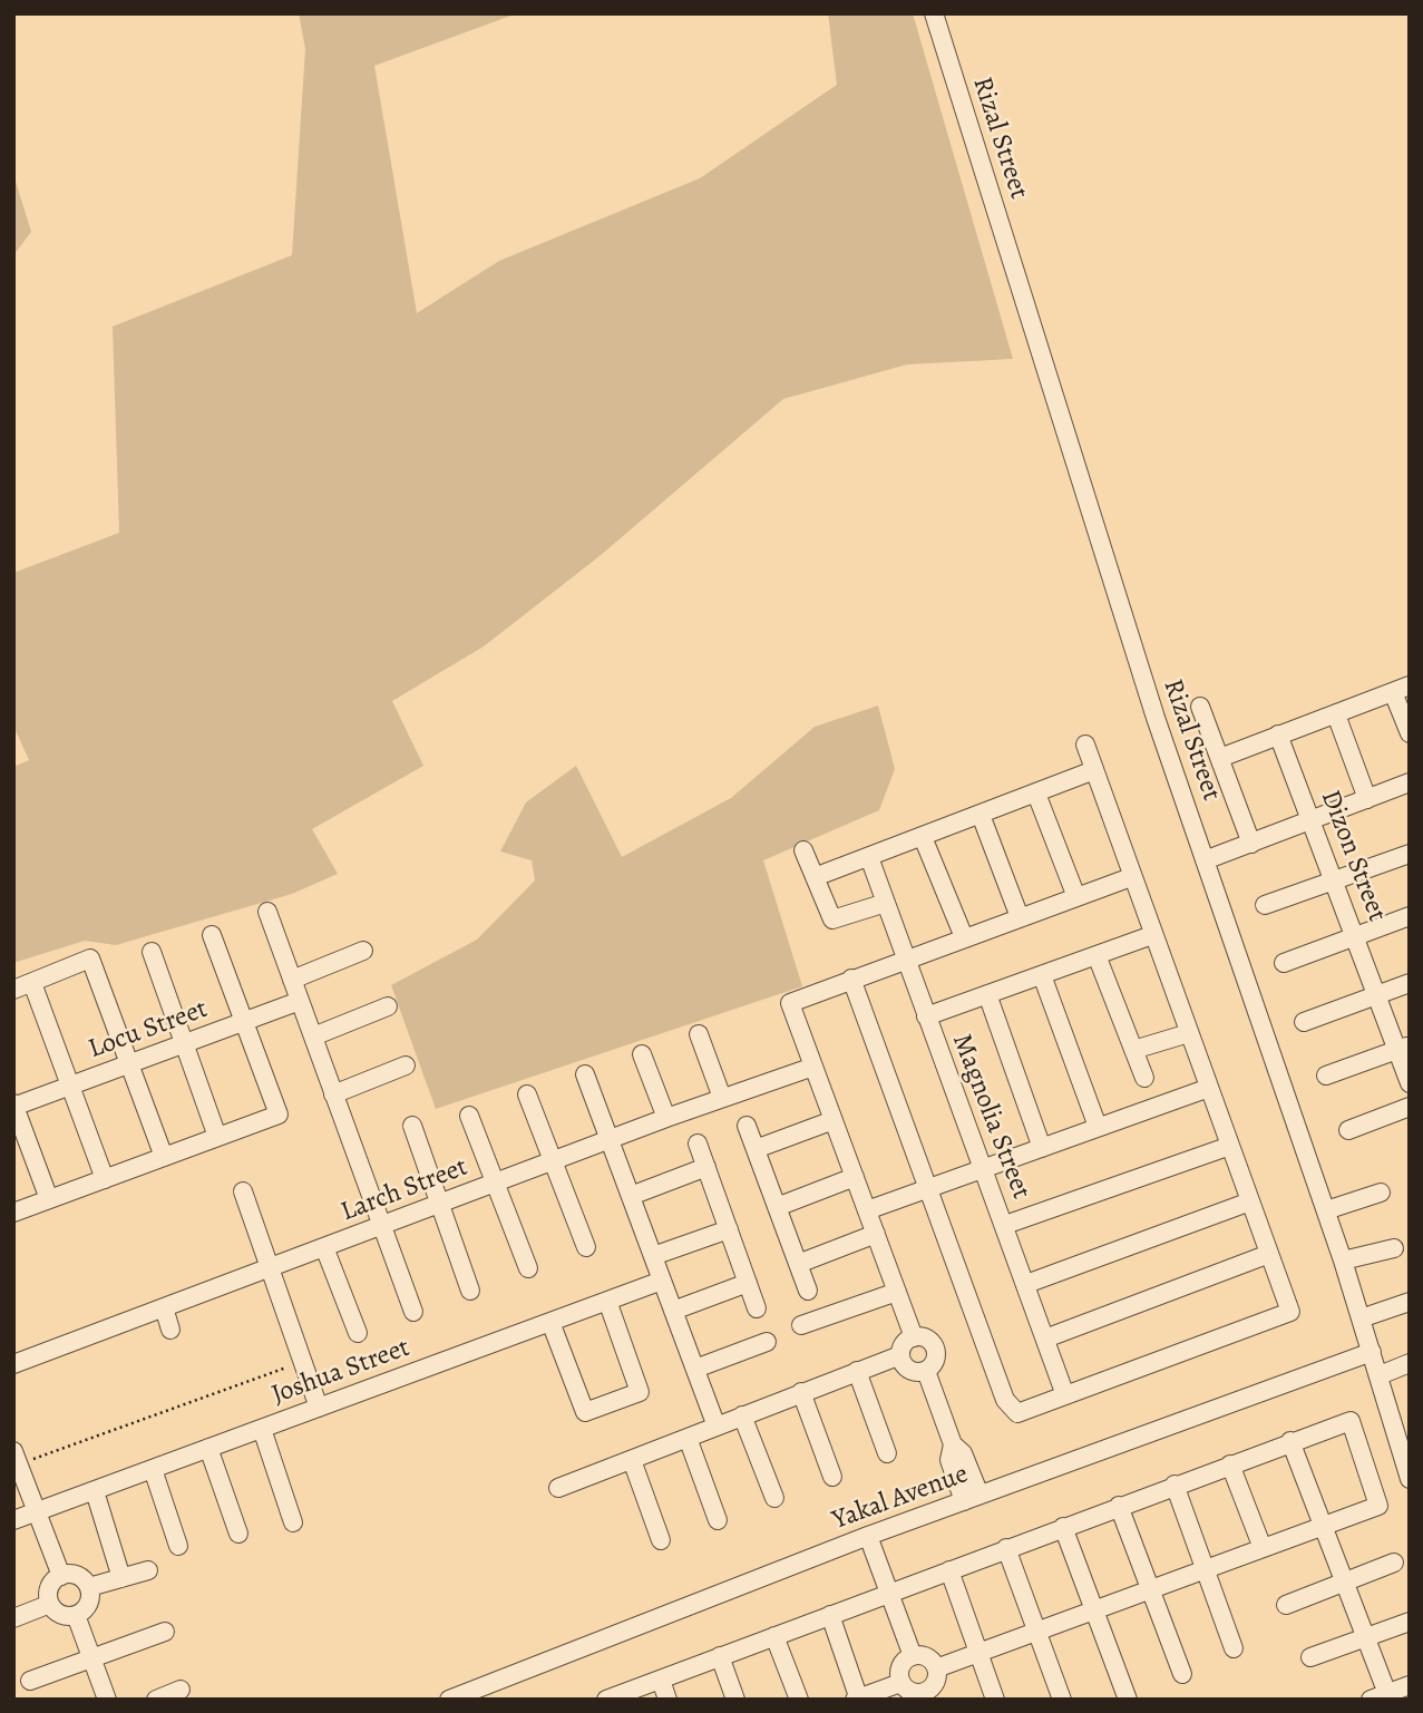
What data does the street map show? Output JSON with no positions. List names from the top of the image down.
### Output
{
  "streets": {
    "street": [
      "Rizal Street",
      "Dizon Street",
      "Locu Street",
      "Magnolia Street",
      "Larch Street",
      "Joshua Street",
      "Yakal Avenue"
    ]
  },
  "crossings": [
    ["Rizal Street", "Yakal Avenue"]
  ]
}
